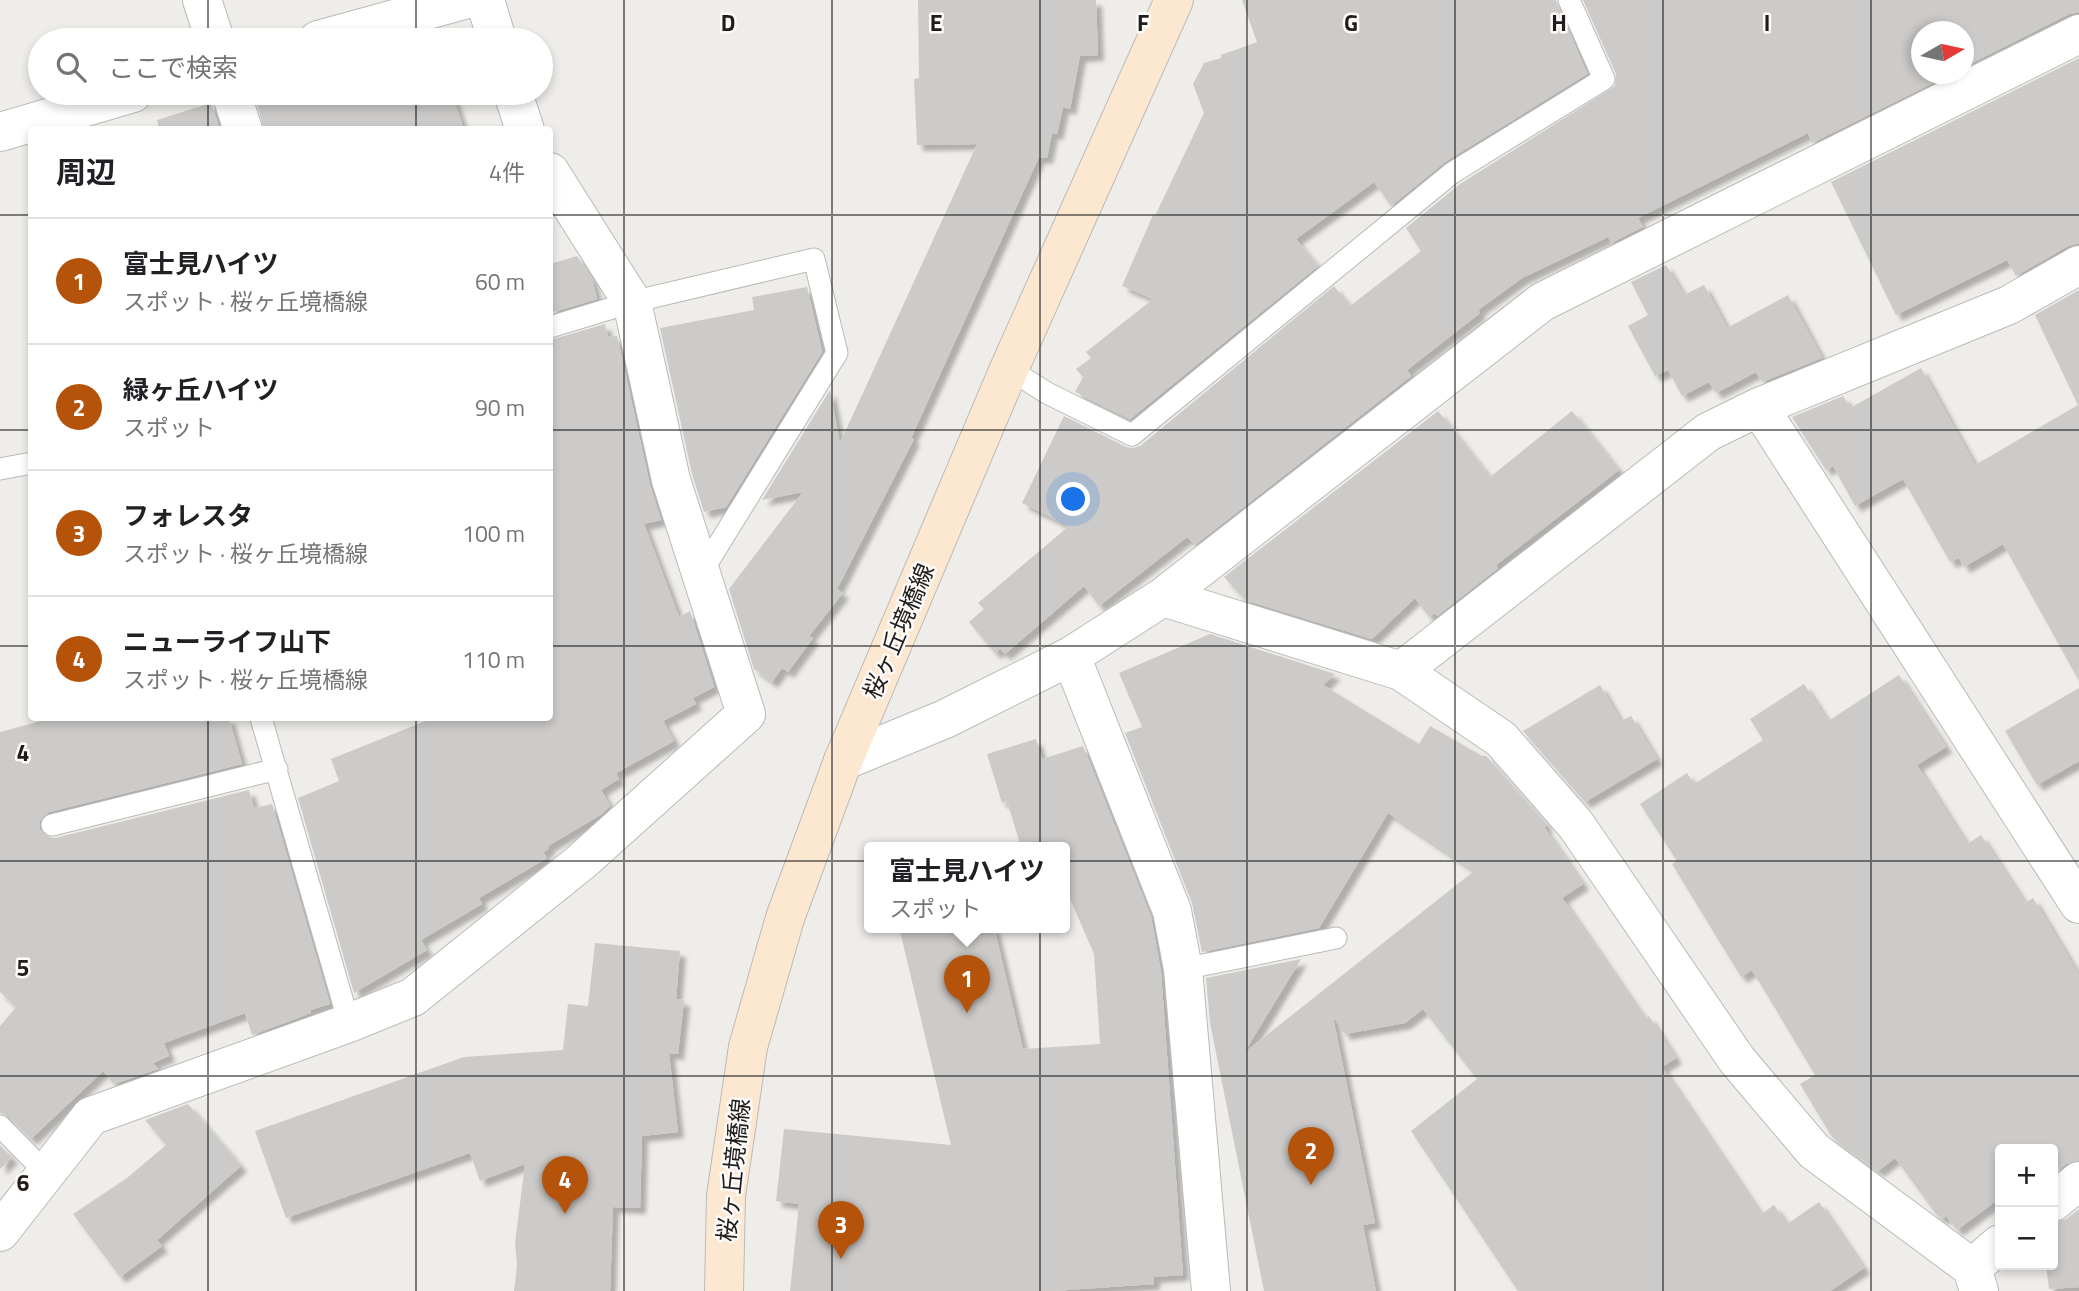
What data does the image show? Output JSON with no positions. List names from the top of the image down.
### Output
{
  "streets": {
    "street": ["桜ヶ丘境橋線"]
  },
  "north": "right",
  "page": {
    "search": "ここで検索",
    "heading": ["周辺", "4件"],
    "list": [
      {
        "mark": "1",
        "name": "富士見ハイツ",
        "note": "スポット · 桜ヶ丘境橋線",
        "value": "60 m"
      },
      {
        "mark": "2",
        "name": "緑ヶ丘ハイツ",
        "note": "スポット",
        "value": "90 m"
      },
      {
        "mark": "3",
        "name": "フォレスタ",
        "note": "スポット · 桜ヶ丘境橋線",
        "value": "100 m"
      },
      {
        "mark": "4",
        "name": "ニューライフ山下",
        "note": "スポット · 桜ヶ丘境橋線",
        "value": "110 m"
      }
    ],
    "popup": ["富士見ハイツ", "スポット"],
    "pins": [
      "1",
      "2",
      "4",
      "3"
    ],
    "map_buttons": ["+", "−"]
  },
  "grid": {
    "columns": [
      "D",
      "E",
      "F",
      "G",
      "H",
      "I"
    ],
    "rows": ["4", "5", "6"]
  }
}
